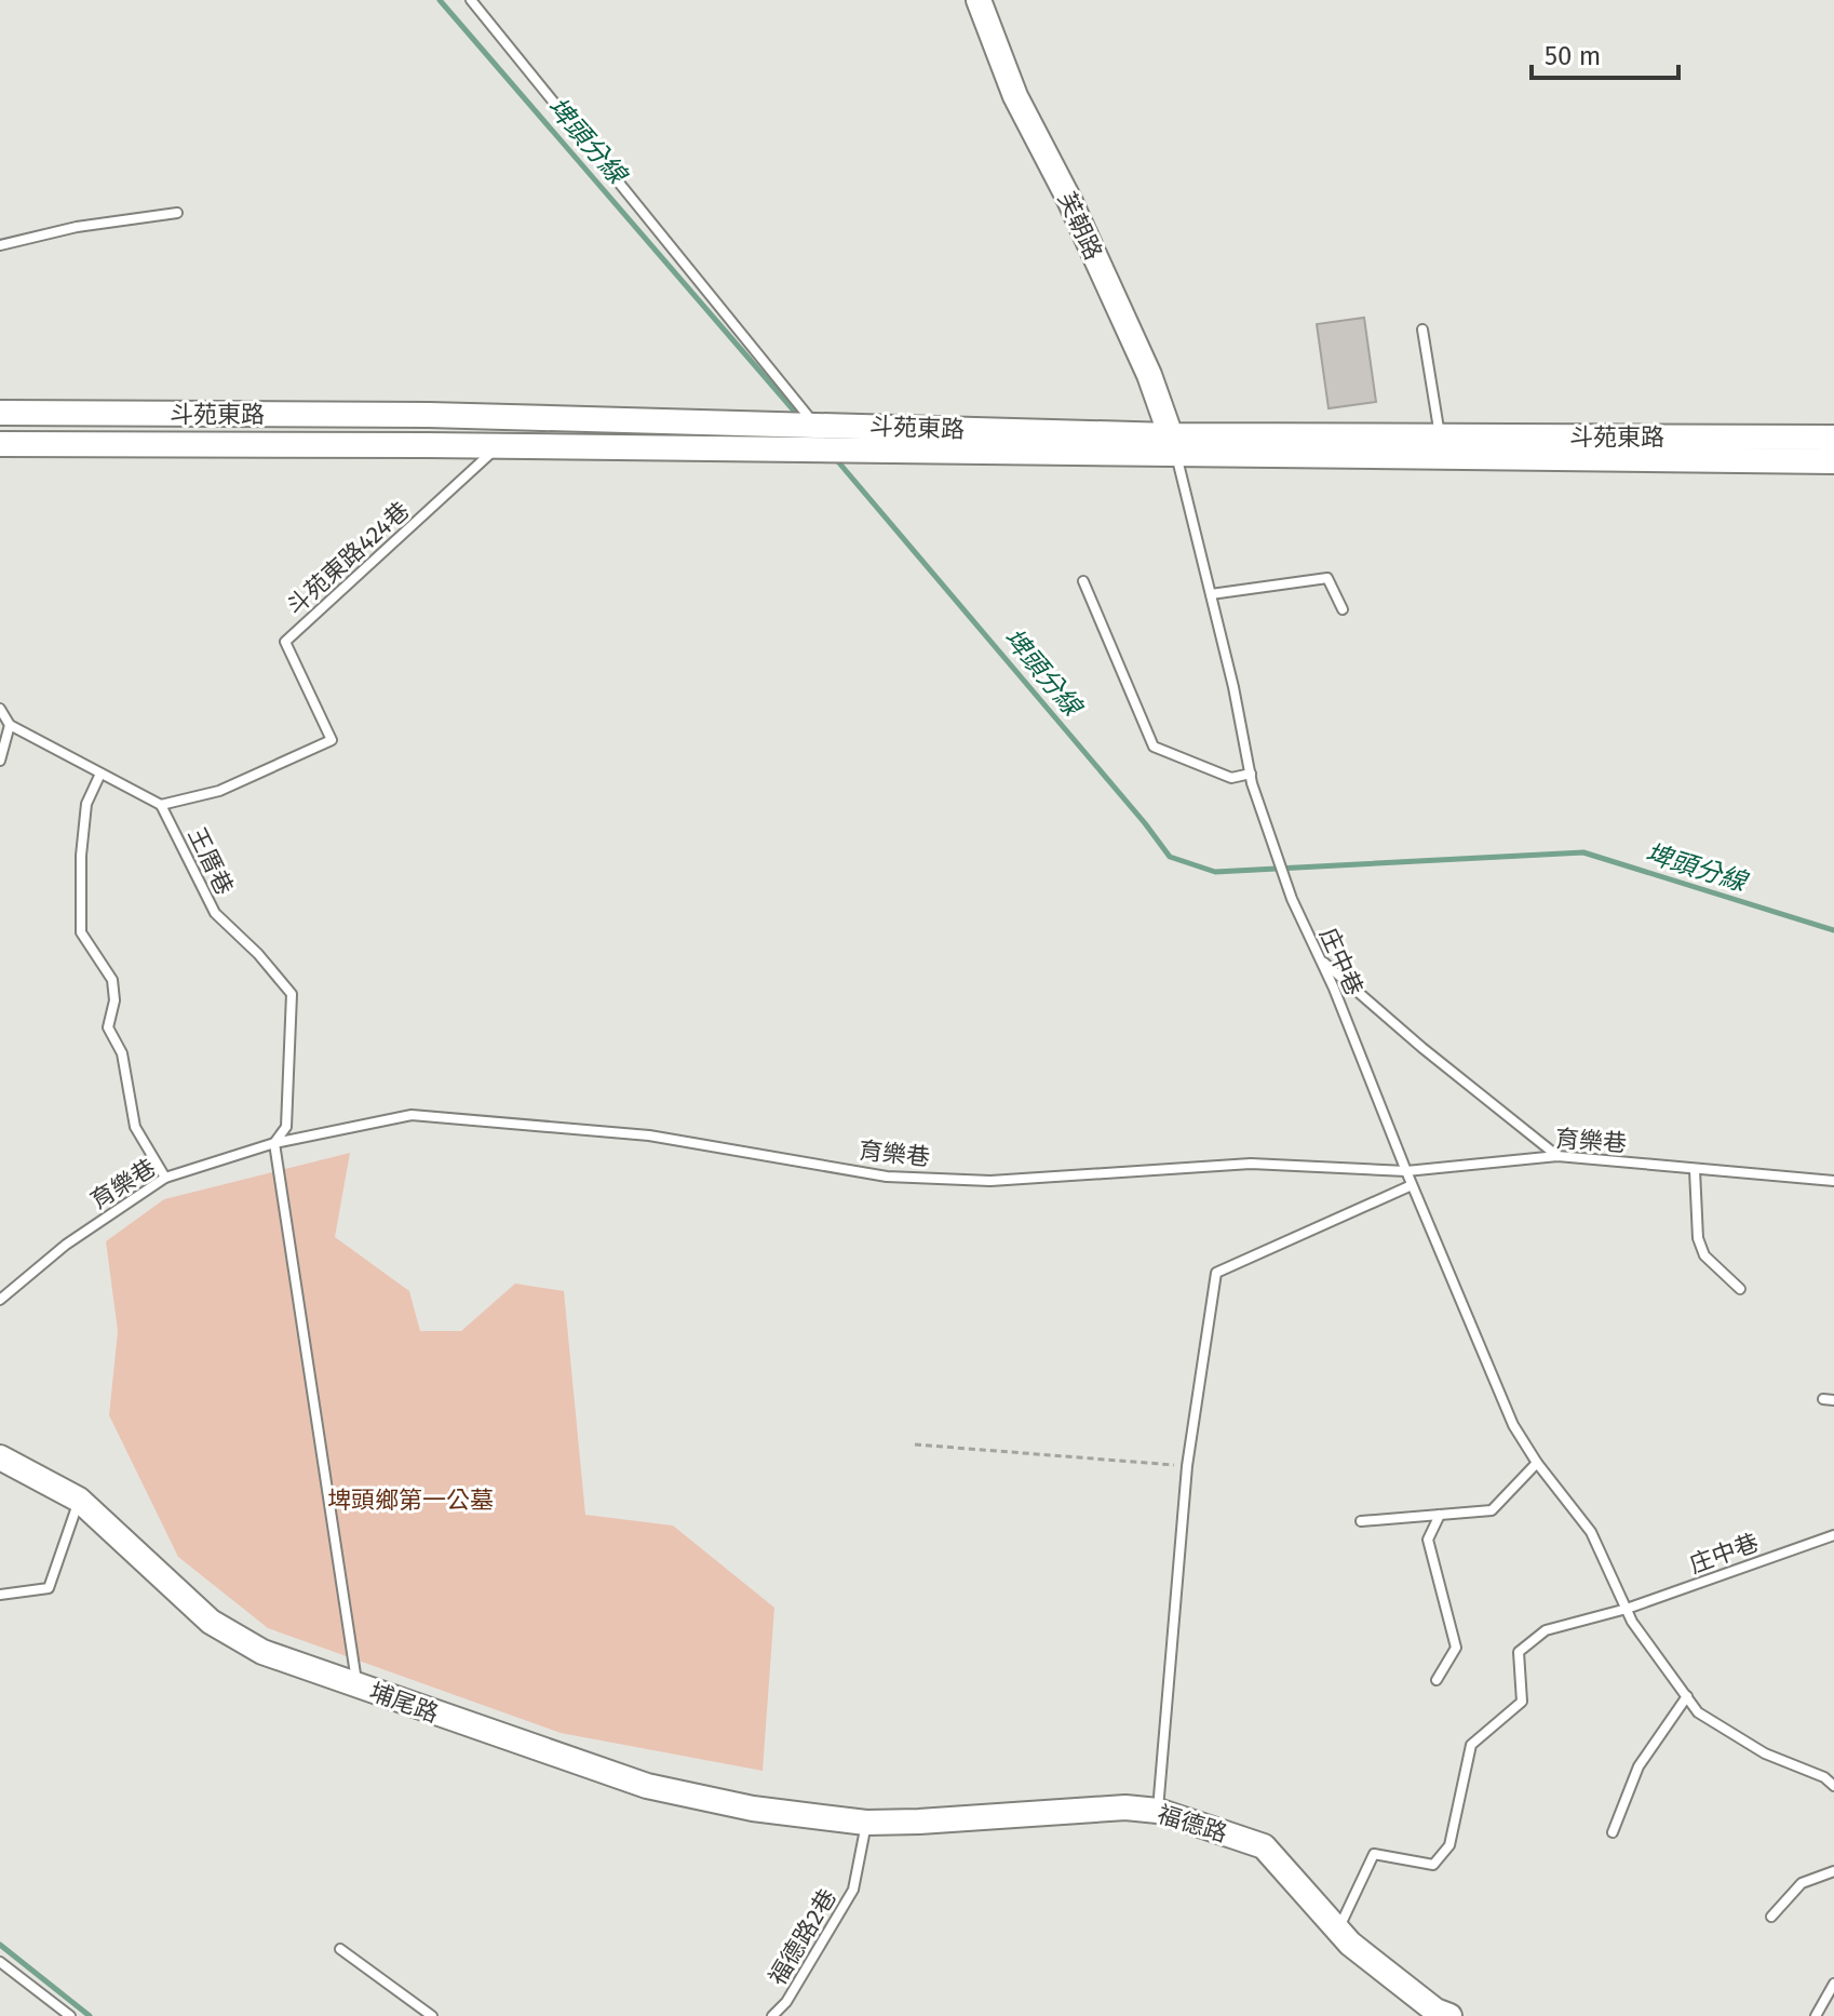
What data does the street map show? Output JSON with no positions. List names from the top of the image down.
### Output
{
  "streets": {
    "main road": [
      "芙朝路",
      "斗苑東路",
      "埔尾路",
      "福德路"
    ],
    "lane": [
      "斗苑東路424巷",
      "王厝巷",
      "庄中巷",
      "育樂巷",
      "福德路2巷"
    ]
  },
  "crossings": [
    ["芙朝路", "斗苑東路"],
    ["芙朝路", "庄中巷"],
    ["斗苑東路", "斗苑東路424巷"],
    ["斗苑東路", "庄中巷"],
    ["斗苑東路424巷", "王厝巷"],
    ["王厝巷", "育樂巷"],
    ["庄中巷", "育樂巷"],
    ["埔尾路", "福德路"],
    ["埔尾路", "福德路2巷"],
    ["福德路", "福德路2巷"]
  ],
  "water": ["埤頭分線"],
  "parks": ["埤頭鄉第一公墓"],
  "scale_bar": "50 m"
}
